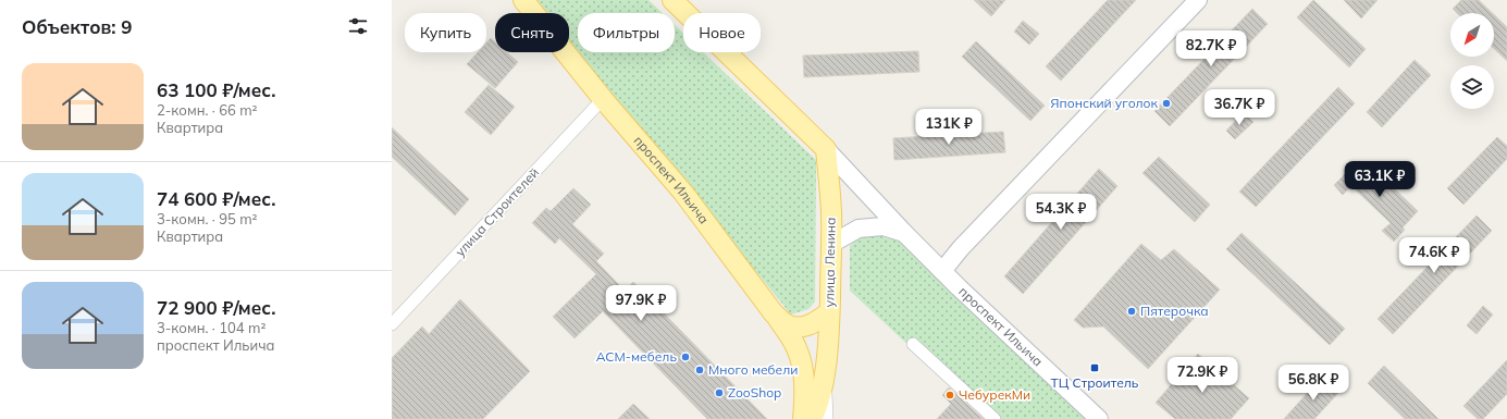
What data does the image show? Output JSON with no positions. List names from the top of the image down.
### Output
{
  "streets": {
    "main road": ["проспект Ильича", "улица Ленина"],
    "street": ["улица Строителей"]
  },
  "crossings": [
    ["проспект Ильича", "улица Строителей"],
    ["проспект Ильича", "улица Ленина"]
  ],
  "places": {
    "other": [
      "Японский уголок",
      "Пятерочка",
      "АСМ-мебель",
      "Много мебели",
      "ZooShop",
      "ЧебурекМи"
    ],
    "transit": ["ТЦ Строитель"]
  },
  "north": "bottom left",
  "page": {
    "heading": "Объектов: 9",
    "chip": [
      "Купить",
      "Снять",
      "Фильтры",
      "Новое"
    ],
    "price": [
      "82.7K ₽",
      "36.7K ₽",
      "131K ₽",
      "63.1K ₽",
      "54.3K ₽",
      "74.6K ₽",
      "97.9K ₽",
      "72.9K ₽",
      "56.8K ₽"
    ],
    "list": [
      {
        "name": "63 100 ₽/мес.",
        "note": "2-комн. · 66 m² · Квартира"
      },
      {
        "name": "74 600 ₽/мес.",
        "note": "3-комн. · 95 m² · Квартира"
      },
      {
        "name": "72 900 ₽/мес.",
        "note": "3-комн. · 104 m² · проспект Ильича"
      }
    ]
  }
}
